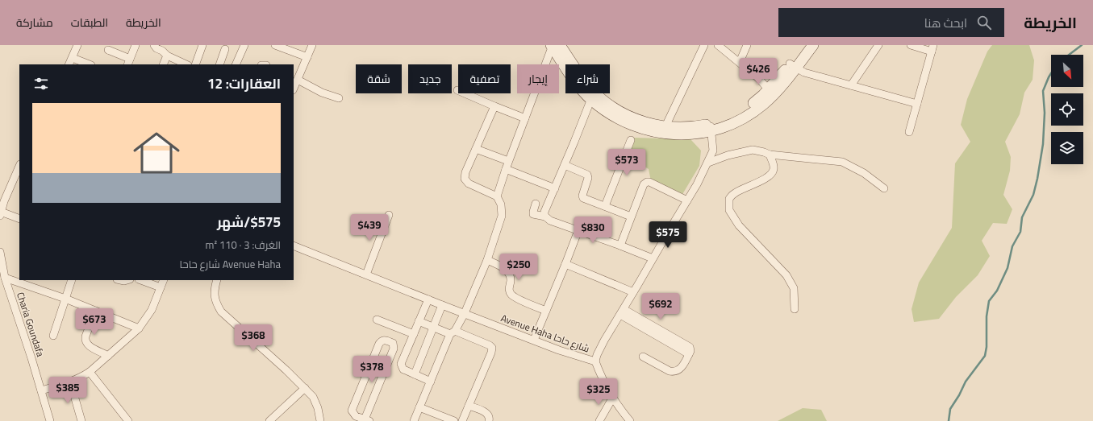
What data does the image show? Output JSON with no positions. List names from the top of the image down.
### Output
{
  "streets": {
    "street": ["Charia Goundafa", "Avenue Haha شارع حاحا"]
  },
  "north": "bottom right",
  "page": {
    "header": "الخريطة",
    "search": "ابحث هنا",
    "nav": ["الخريطة", "الطبقات", "مشاركة"],
    "price": [
      "$426",
      "$573",
      "$439",
      "$830",
      "$575",
      "$250",
      "$692",
      "$673",
      "$368",
      "$378",
      "$385",
      "$325"
    ],
    "chip": [
      "شراء",
      "إيجار",
      "تصفية",
      "جديد",
      "شقة"
    ],
    "heading": "العقارات: 12",
    "list": [
      {
        "name": "$575/شهر",
        "note": "الغرف: 3 · 110 m² · Avenue Haha شارع حاحا"
      }
    ]
  }
}
